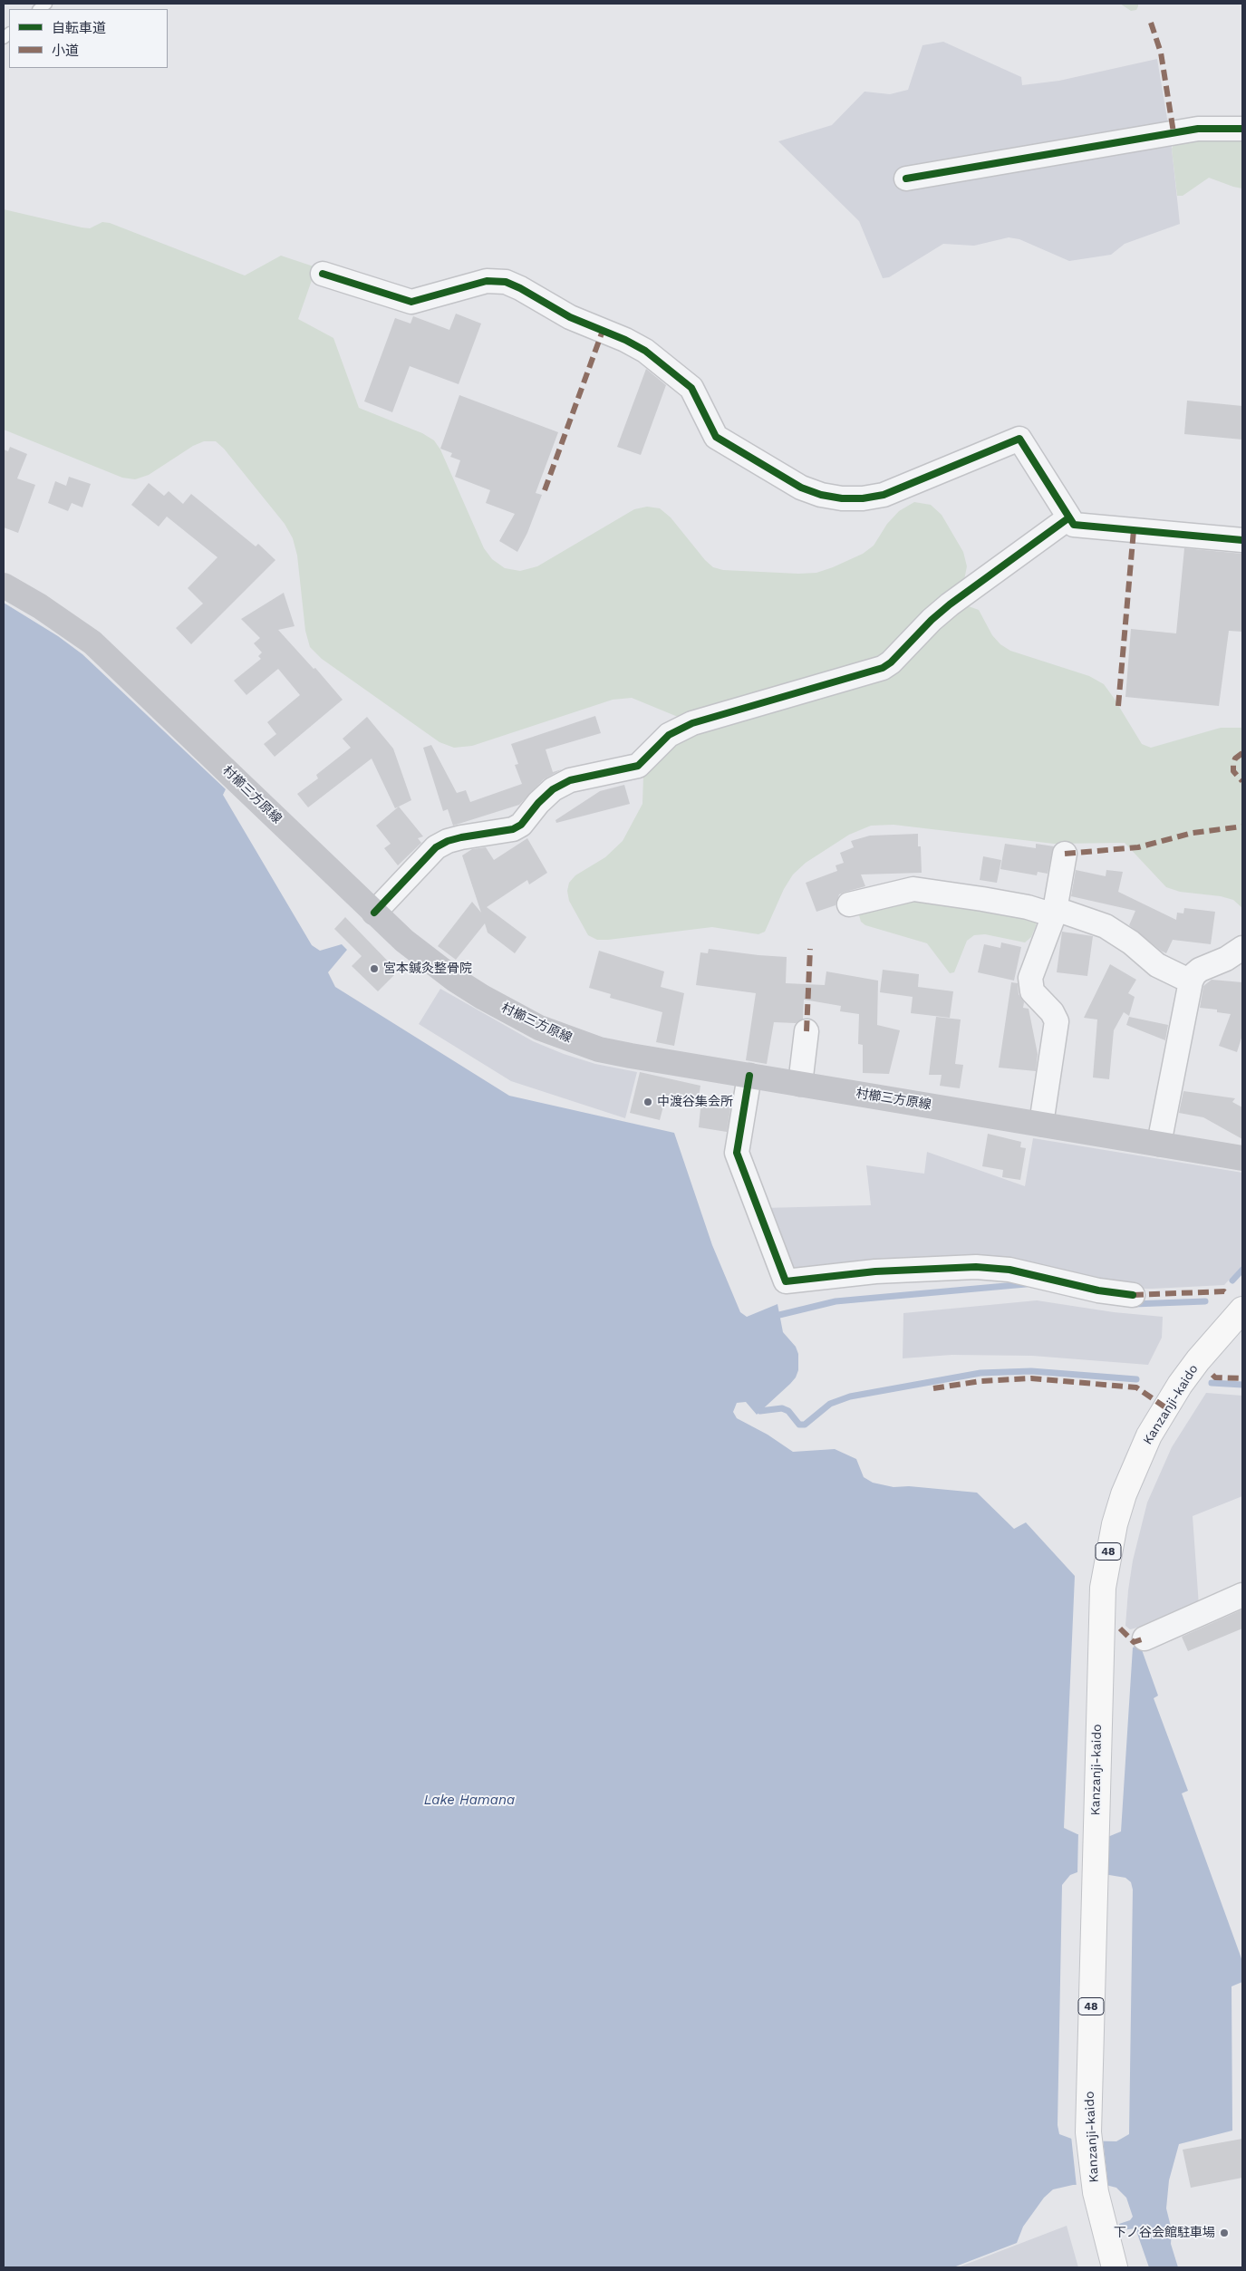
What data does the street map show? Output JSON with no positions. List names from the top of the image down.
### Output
{
  "streets": {
    "main road": ["村櫛三方原線", "Kanzanji-kaido", "48"]
  },
  "water": ["Lake Hamana"],
  "places": ["宮本鍼灸整骨院", "中渡谷集会所", "下ノ谷会館駐車場"],
  "legend": ["自転車道", "小道"]
}
